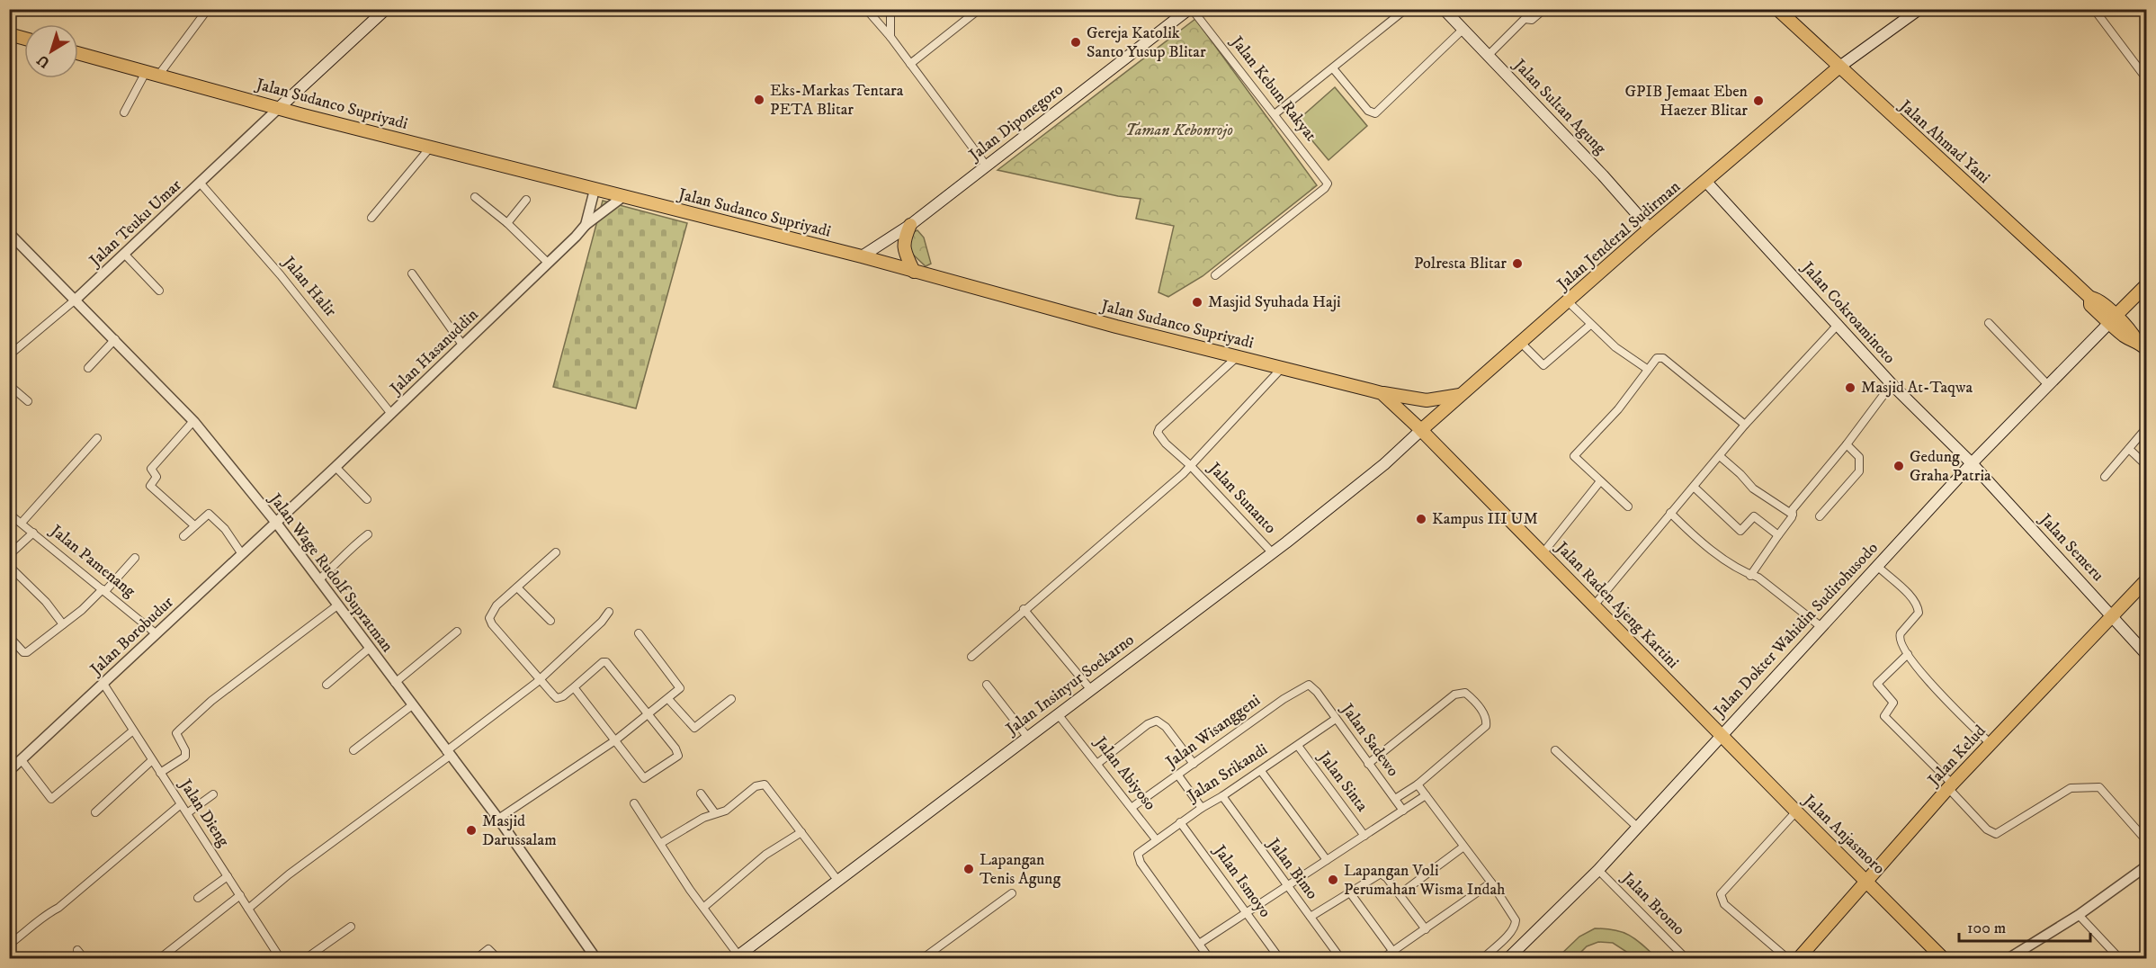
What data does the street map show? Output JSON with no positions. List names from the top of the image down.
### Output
{
  "streets": {
    "main road": [
      "Jalan Sudanco Supriyadi",
      "Jalan Sultan Agung",
      "Jalan Diponegoro",
      "Jalan Ahmad Yani",
      "Jalan Jenderal Sudirman",
      "Jalan Cokroaminoto",
      "Jalan Semeru",
      "Jalan Raden Ajeng Kartini",
      "Jalan Dokter Wahidin Sudirohusodo",
      "Jalan Insinyur Soekarno",
      "Jalan Kelud",
      "Jalan Anjasmoro"
    ],
    "street": [
      "Jalan Kebun Rakyat",
      "Jalan Teuku Umar",
      "Jalan Halir",
      "Jalan Hasanuddin",
      "Jalan Sunanto",
      "Jalan Pamenang",
      "Jalan Wage Rudolf Supratman",
      "Jalan Borobudur",
      "Jalan Wisanggeni",
      "Jalan Sadewo",
      "Jalan Srikandi",
      "Jalan Abiyoso",
      "Jalan Sinta",
      "Jalan Dieng",
      "Jalan Bimo",
      "Jalan Ismoyo",
      "Jalan Bromo"
    ]
  },
  "crossings": [
    ["Jalan Kebun Rakyat", "Jalan Diponegoro"],
    ["Jalan Sudanco Supriyadi", "Jalan Diponegoro"],
    ["Jalan Sudanco Supriyadi", "Jalan Teuku Umar"],
    ["Jalan Sudanco Supriyadi", "Jalan Jenderal Sudirman"],
    ["Jalan Sudanco Supriyadi", "Jalan Hasanuddin"],
    ["Jalan Sudanco Supriyadi", "Jalan Sunanto"],
    ["Jalan Sudanco Supriyadi", "Jalan Raden Ajeng Kartini"],
    ["Jalan Sudanco Supriyadi", "Jalan Insinyur Soekarno"],
    ["Jalan Sultan Agung", "Jalan Jenderal Sudirman"],
    ["Jalan Ahmad Yani", "Jalan Jenderal Sudirman"],
    ["Jalan Ahmad Yani", "Jalan Dokter Wahidin Sudirohusodo"],
    ["Jalan Teuku Umar", "Jalan Halir"],
    ["Jalan Teuku Umar", "Jalan Wage Rudolf Supratman"],
    ["Jalan Jenderal Sudirman", "Jalan Cokroaminoto"],
    ["Jalan Jenderal Sudirman", "Jalan Raden Ajeng Kartini"],
    ["Jalan Jenderal Sudirman", "Jalan Insinyur Soekarno"],
    ["Jalan Halir", "Jalan Hasanuddin"],
    ["Jalan Cokroaminoto", "Jalan Semeru"],
    ["Jalan Cokroaminoto", "Jalan Dokter Wahidin Sudirohusodo"],
    ["Jalan Hasanuddin", "Jalan Wage Rudolf Supratman"],
    ["Jalan Hasanuddin", "Jalan Borobudur"],
    ["Jalan Sunanto", "Jalan Insinyur Soekarno"],
    ["Jalan Semeru", "Jalan Dokter Wahidin Sudirohusodo"],
    ["Jalan Semeru", "Jalan Kelud"],
    ["Jalan Pamenang", "Jalan Borobudur"],
    ["Jalan Wage Rudolf Supratman", "Jalan Borobudur"],
    ["Jalan Raden Ajeng Kartini", "Jalan Dokter Wahidin Sudirohusodo"],
    ["Jalan Raden Ajeng Kartini", "Jalan Insinyur Soekarno"],
    ["Jalan Raden Ajeng Kartini", "Jalan Anjasmoro"],
    ["Jalan Dokter Wahidin Sudirohusodo", "Jalan Anjasmoro"],
    ["Jalan Dokter Wahidin Sudirohusodo", "Jalan Bromo"],
    ["Jalan Borobudur", "Jalan Dieng"],
    ["Jalan Insinyur Soekarno", "Jalan Abiyoso"],
    ["Jalan Wisanggeni", "Jalan Sadewo"],
    ["Jalan Wisanggeni", "Jalan Abiyoso"],
    ["Jalan Sadewo", "Jalan Srikandi"],
    ["Jalan Kelud", "Jalan Anjasmoro"],
    ["Jalan Srikandi", "Jalan Abiyoso"],
    ["Jalan Srikandi", "Jalan Sinta"],
    ["Jalan Srikandi", "Jalan Bimo"],
    ["Jalan Srikandi", "Jalan Ismoyo"]
  ],
  "parks": ["Taman Kebonrojo"],
  "places": [
    "Gereja Katolik Santo Yusup Blitar",
    "Eks-Markas Tentara PETA Blitar",
    "GPIB Jemaat Eben Haezer Blitar",
    "Polresta Blitar",
    "Masjid Syuhada Haji",
    "Masjid At-Taqwa",
    "Gedung Graha Patria",
    "Kampus III UM",
    "Masjid Darussalam",
    "Lapangan Tenis Agung",
    "Lapangan Voli Perumahan Wisma Indah"
  ],
  "scale_bar": "100 m",
  "north": "bottom left"
}
